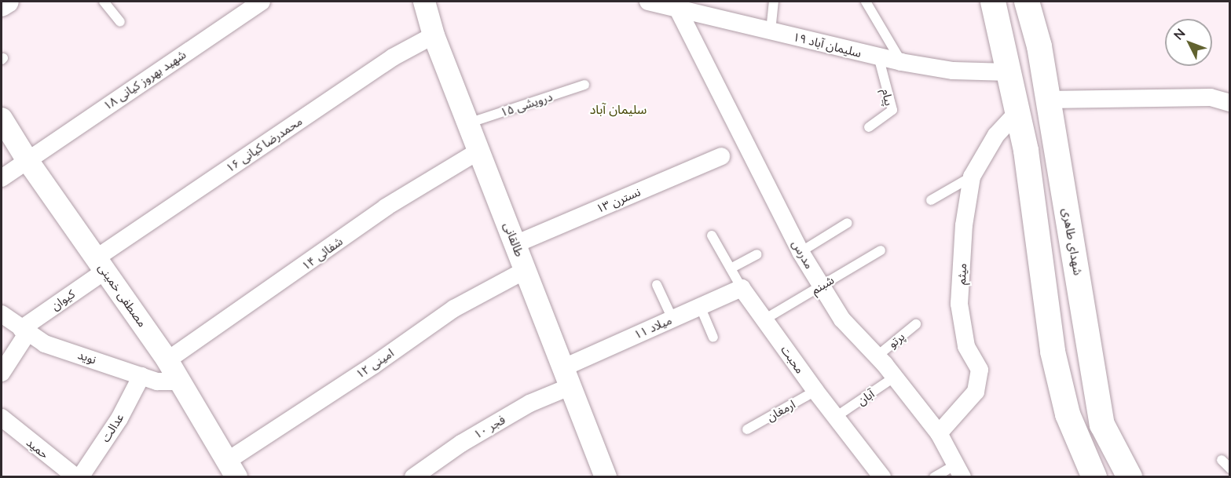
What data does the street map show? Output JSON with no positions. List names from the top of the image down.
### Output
{
  "streets": {
    "main road": ["شهدای طاهری"],
    "street": [
      "سلیمان آباد ۱۹",
      "شهید بهروز کیانی ۱۸",
      "محمدرضا کیانی ۱۶",
      "نسترن ۱۳",
      "طالقانی",
      "شفائی ۱۴",
      "مدرس",
      "میثم",
      "مصطفی خمینی",
      "کیوان",
      "میلاد ۱۱",
      "نوید",
      "محبت",
      "امینی ۱۲",
      "فجر ۱۰",
      "عدالت",
      "حمید"
    ],
    "lane": [
      "پیام",
      "درویشی ۱۵",
      "شبنم",
      "پرتو",
      "آبان",
      "ارمغان"
    ]
  },
  "crossings": [
    ["سلیمان آباد ۱۹", "پیام"],
    ["سلیمان آباد ۱۹", "مدرس"],
    ["شهید بهروز کیانی ۱۸", "مصطفی خمینی"],
    ["درویشی ۱۵", "طالقانی"],
    ["محمدرضا کیانی ۱۶", "طالقانی"],
    ["محمدرضا کیانی ۱۶", "مصطفی خمینی"],
    ["محمدرضا کیانی ۱۶", "کیوان"],
    ["نسترن ۱۳", "طالقانی"],
    ["طالقانی", "شفائی ۱۴"],
    ["طالقانی", "میلاد ۱۱"],
    ["طالقانی", "امینی ۱۲"],
    ["طالقانی", "فجر ۱۰"],
    ["شفائی ۱۴", "مصطفی خمینی"],
    ["مدرس", "میثم"],
    ["مدرس", "شبنم"],
    ["مدرس", "پرتو"],
    ["مدرس", "آبان"],
    ["شبنم", "محبت"],
    ["مصطفی خمینی", "کیوان"],
    ["مصطفی خمینی", "نوید"],
    ["مصطفی خمینی", "امینی ۱۲"],
    ["کیوان", "نوید"],
    ["میلاد ۱۱", "محبت"],
    ["میلاد ۱۱", "فجر ۱۰"],
    ["نوید", "عدالت"],
    ["محبت", "آبان"],
    ["محبت", "ارمغان"]
  ],
  "districts": ["سلیمان آباد"],
  "north": "top left"
}
